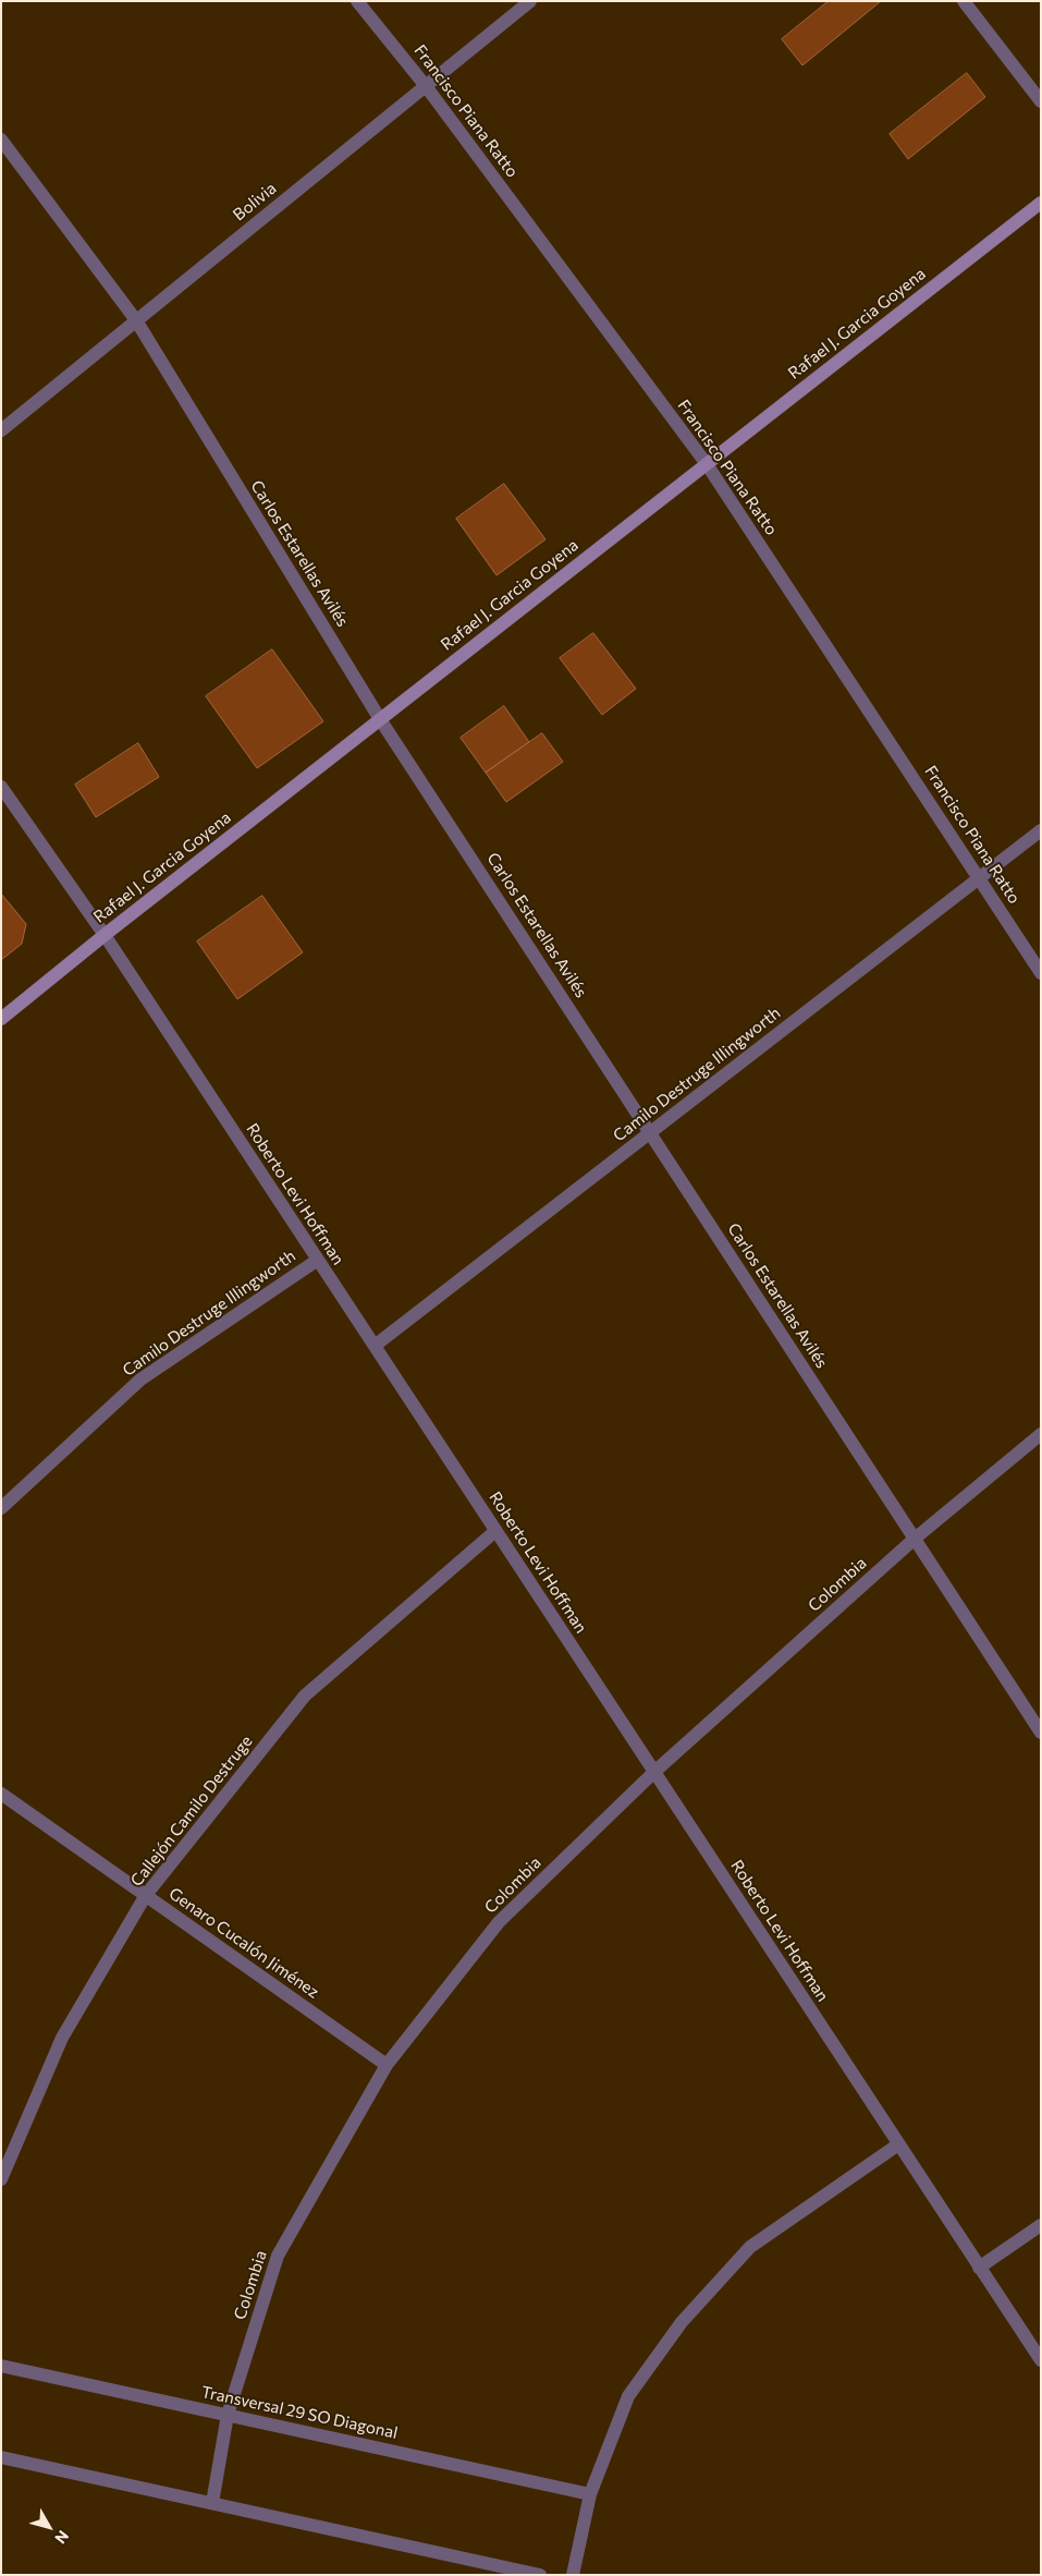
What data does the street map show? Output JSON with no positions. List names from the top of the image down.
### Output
{
  "streets": {
    "street": [
      "Francisco Piana Ratto",
      "Bolivia",
      "Rafael J. Garcia Goyena",
      "Carlos Estarellas Avilés",
      "Camilo Destruge Illingworth",
      "Roberto Levi Hoffman",
      "Colombia",
      "Callejón Camilo Destruge",
      "Genaro Cucalón Jiménez",
      "Transversal 29 SO Diagonal"
    ]
  },
  "crossings": [
    ["Francisco Piana Ratto", "Bolivia"],
    ["Francisco Piana Ratto", "Rafael J. Garcia Goyena"],
    ["Francisco Piana Ratto", "Camilo Destruge Illingworth"],
    ["Bolivia", "Carlos Estarellas Avilés"],
    ["Rafael J. Garcia Goyena", "Carlos Estarellas Avilés"],
    ["Rafael J. Garcia Goyena", "Roberto Levi Hoffman"],
    ["Carlos Estarellas Avilés", "Camilo Destruge Illingworth"],
    ["Carlos Estarellas Avilés", "Colombia"],
    ["Camilo Destruge Illingworth", "Roberto Levi Hoffman"],
    ["Roberto Levi Hoffman", "Colombia"],
    ["Roberto Levi Hoffman", "Callejón Camilo Destruge"],
    ["Colombia", "Genaro Cucalón Jiménez"],
    ["Colombia", "Transversal 29 SO Diagonal"],
    ["Callejón Camilo Destruge", "Genaro Cucalón Jiménez"]
  ],
  "north": "bottom right"
}
